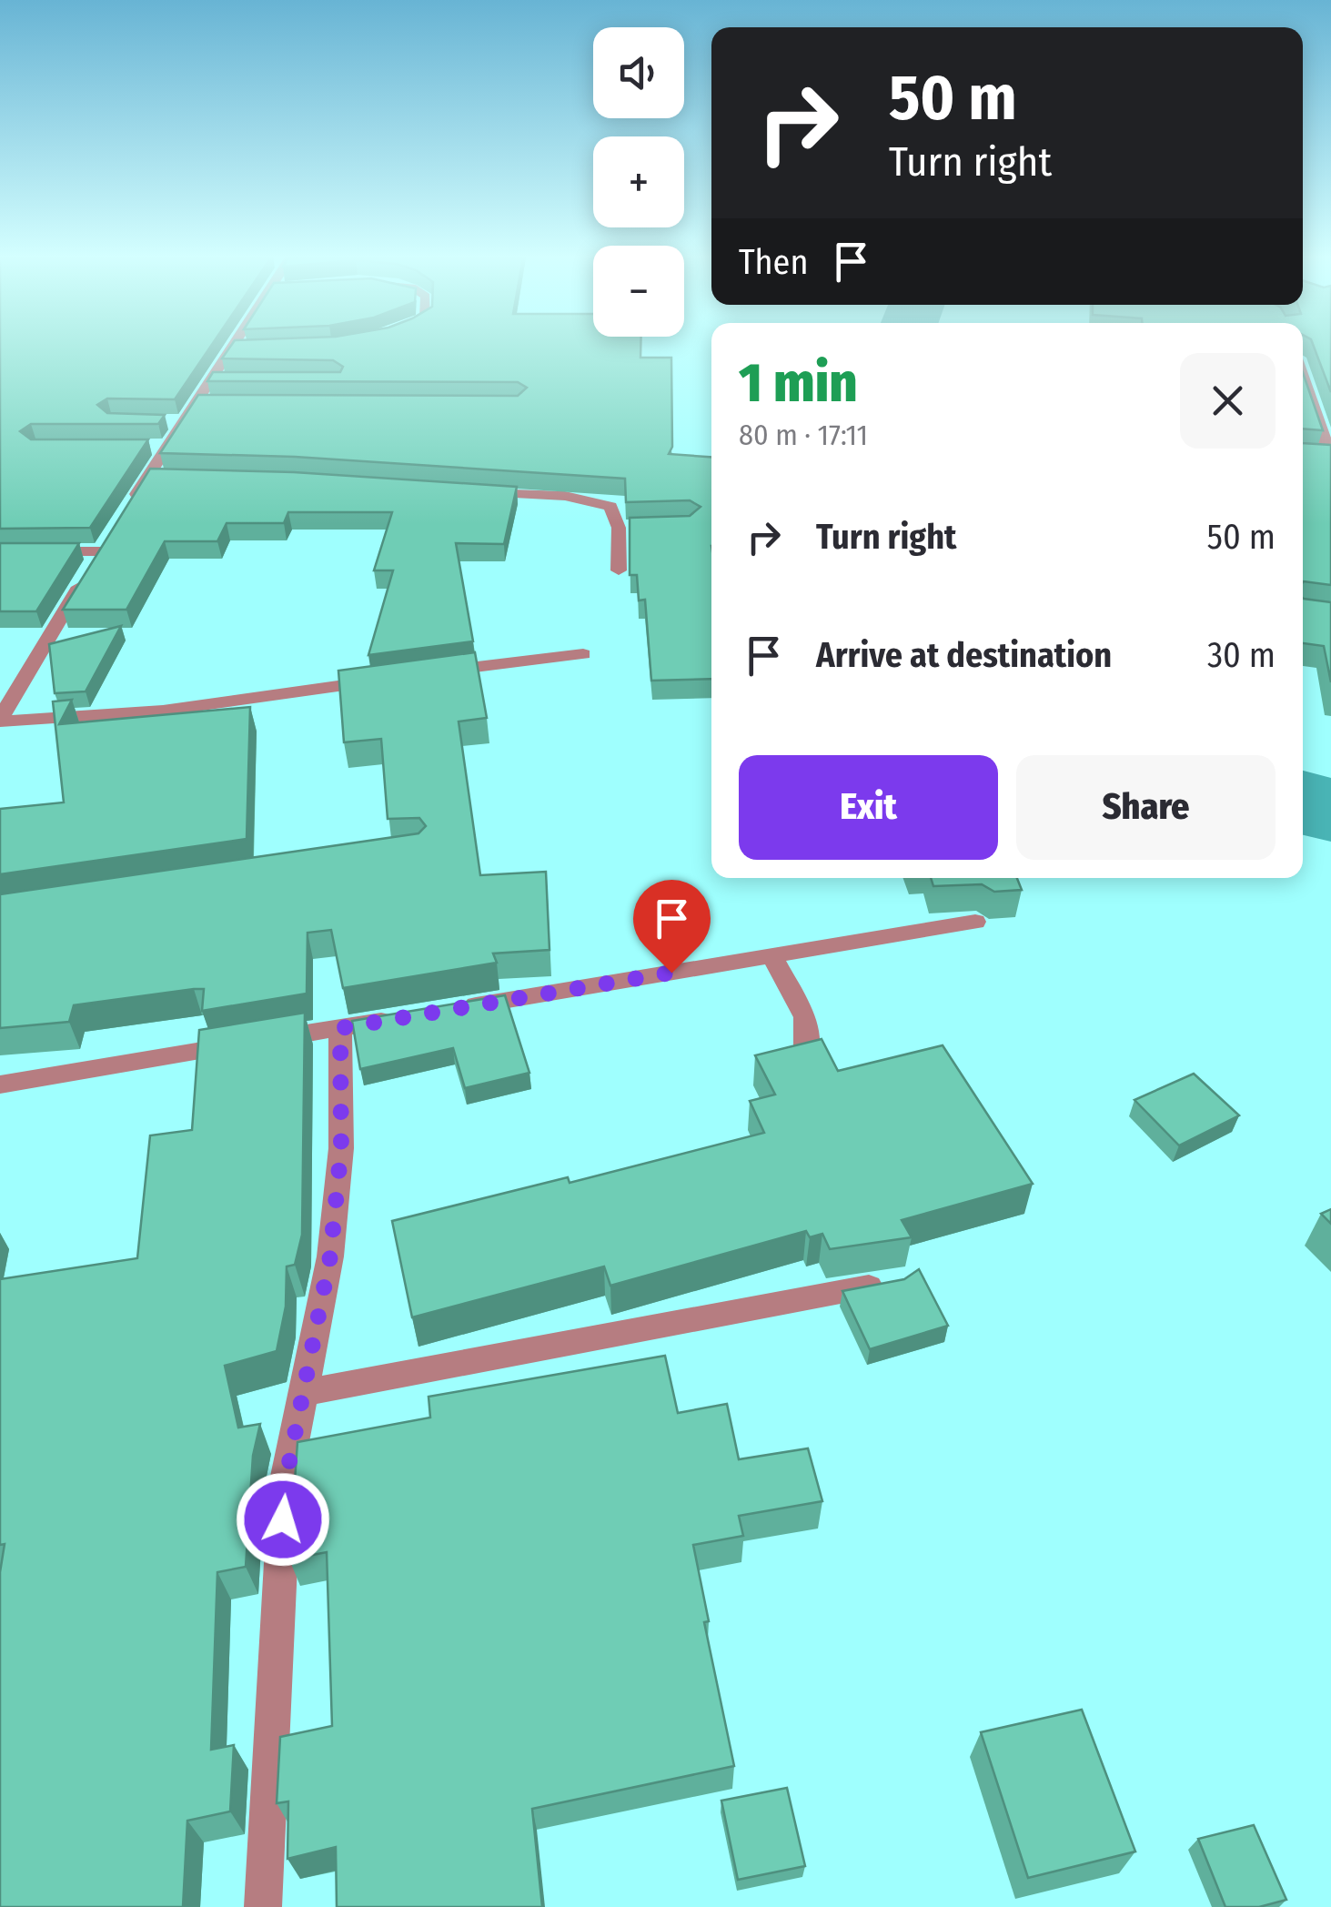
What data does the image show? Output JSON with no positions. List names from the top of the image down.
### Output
{
  "page": {
    "map_buttons": ["+", "−"],
    "turn": ["50 m", "Turn right"],
    "then": "Then",
    "heading": ["1 min", "80 m · 17:11"],
    "list": [
      {
        "name": "Turn right",
        "value": "50 m"
      },
      {
        "name": "Arrive at destination",
        "value": "30 m"
      }
    ],
    "buttons": ["Exit", "Share"]
  }
}
